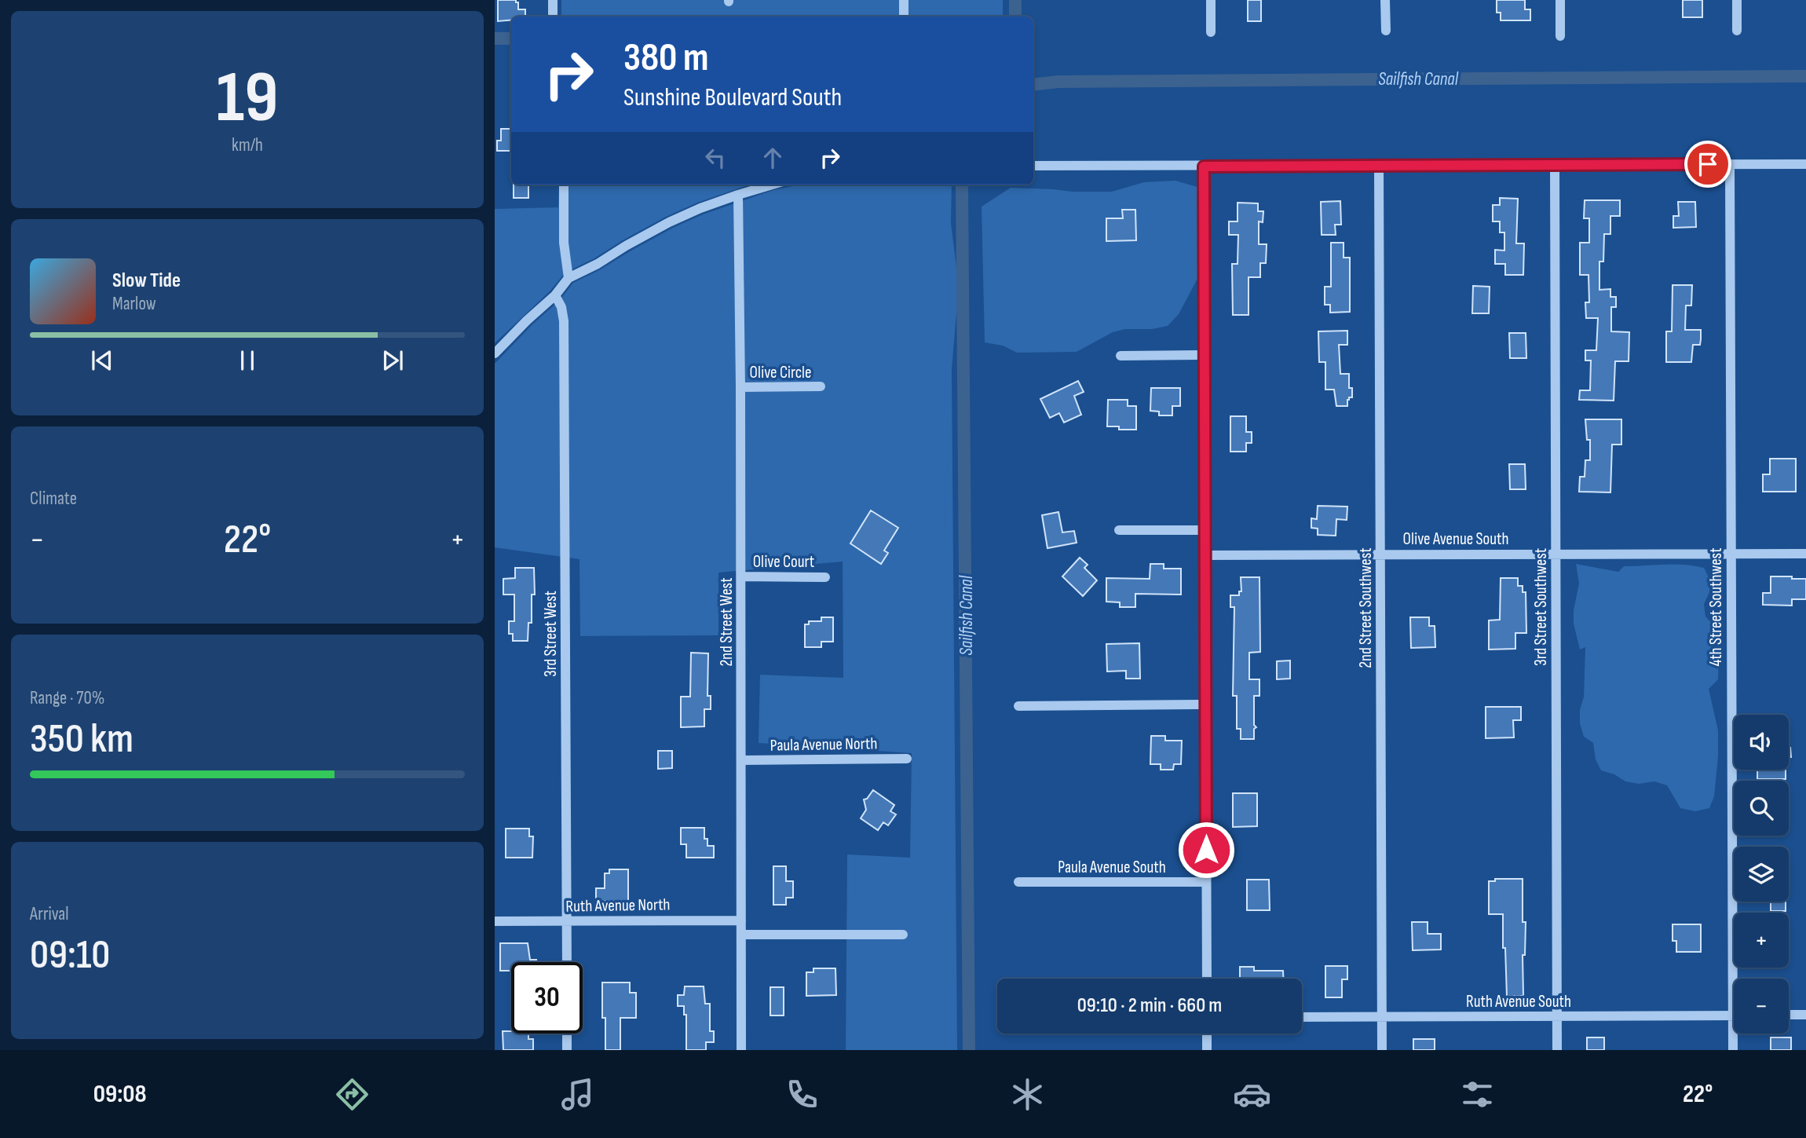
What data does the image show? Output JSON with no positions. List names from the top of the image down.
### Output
{
  "streets": {
    "street": [
      "Olive Circle",
      "Olive Avenue South",
      "Olive Court",
      "3rd Street Southwest",
      "4th Street Southwest",
      "2nd Street Southwest",
      "2nd Street West",
      "3rd Street West",
      "Paula Avenue North",
      "Paula Avenue South",
      "Ruth Avenue North",
      "Ruth Avenue South"
    ]
  },
  "crossings": [
    ["Olive Circle", "2nd Street West"],
    ["Olive Avenue South", "3rd Street Southwest"],
    ["Olive Avenue South", "4th Street Southwest"],
    ["Olive Avenue South", "2nd Street Southwest"],
    ["Olive Court", "2nd Street West"],
    ["3rd Street Southwest", "Ruth Avenue South"],
    ["4th Street Southwest", "Ruth Avenue South"],
    ["2nd Street Southwest", "Ruth Avenue South"],
    ["2nd Street West", "Paula Avenue North"],
    ["2nd Street West", "Ruth Avenue North"],
    ["3rd Street West", "Ruth Avenue North"]
  ],
  "water": ["Sailfish Canal"],
  "page": {
    "tile": [
      ["19", "km/h"],
      "Climate",
      ["Range · 70%", "350 km"],
      ["Arrival", "09:10"]
    ],
    "turn": ["380 m", "Sunshine Boulevard South"],
    "song": ["Slow Tide", "Marlow"],
    "heat": ["−", "22°", "+"],
    "map_buttons": ["+", "−"],
    "limit": "30",
    "trip": "09:10 · 2 min · 660 m",
    "tabs": ["09:08", "22°"]
  }
}
